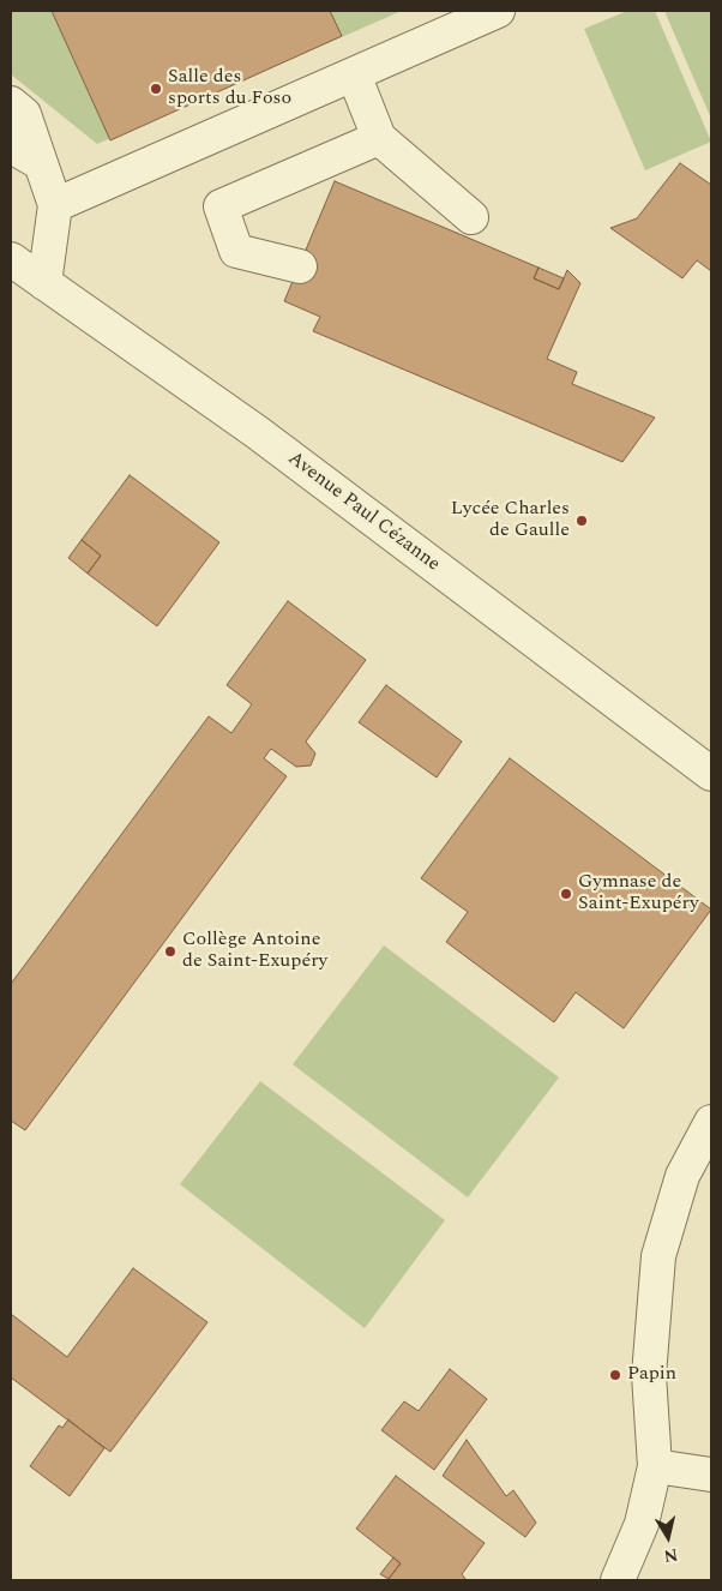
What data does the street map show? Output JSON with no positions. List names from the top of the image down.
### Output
{
  "streets": {
    "street": ["Avenue Paul Cézanne"]
  },
  "places": [
    "Salle des sports du Foso",
    "Lycée Charles de Gaulle",
    "Gymnase de Saint-Exupéry",
    "Collège Antoine de Saint-Exupéry",
    "Papin"
  ],
  "north": "bottom"
}
